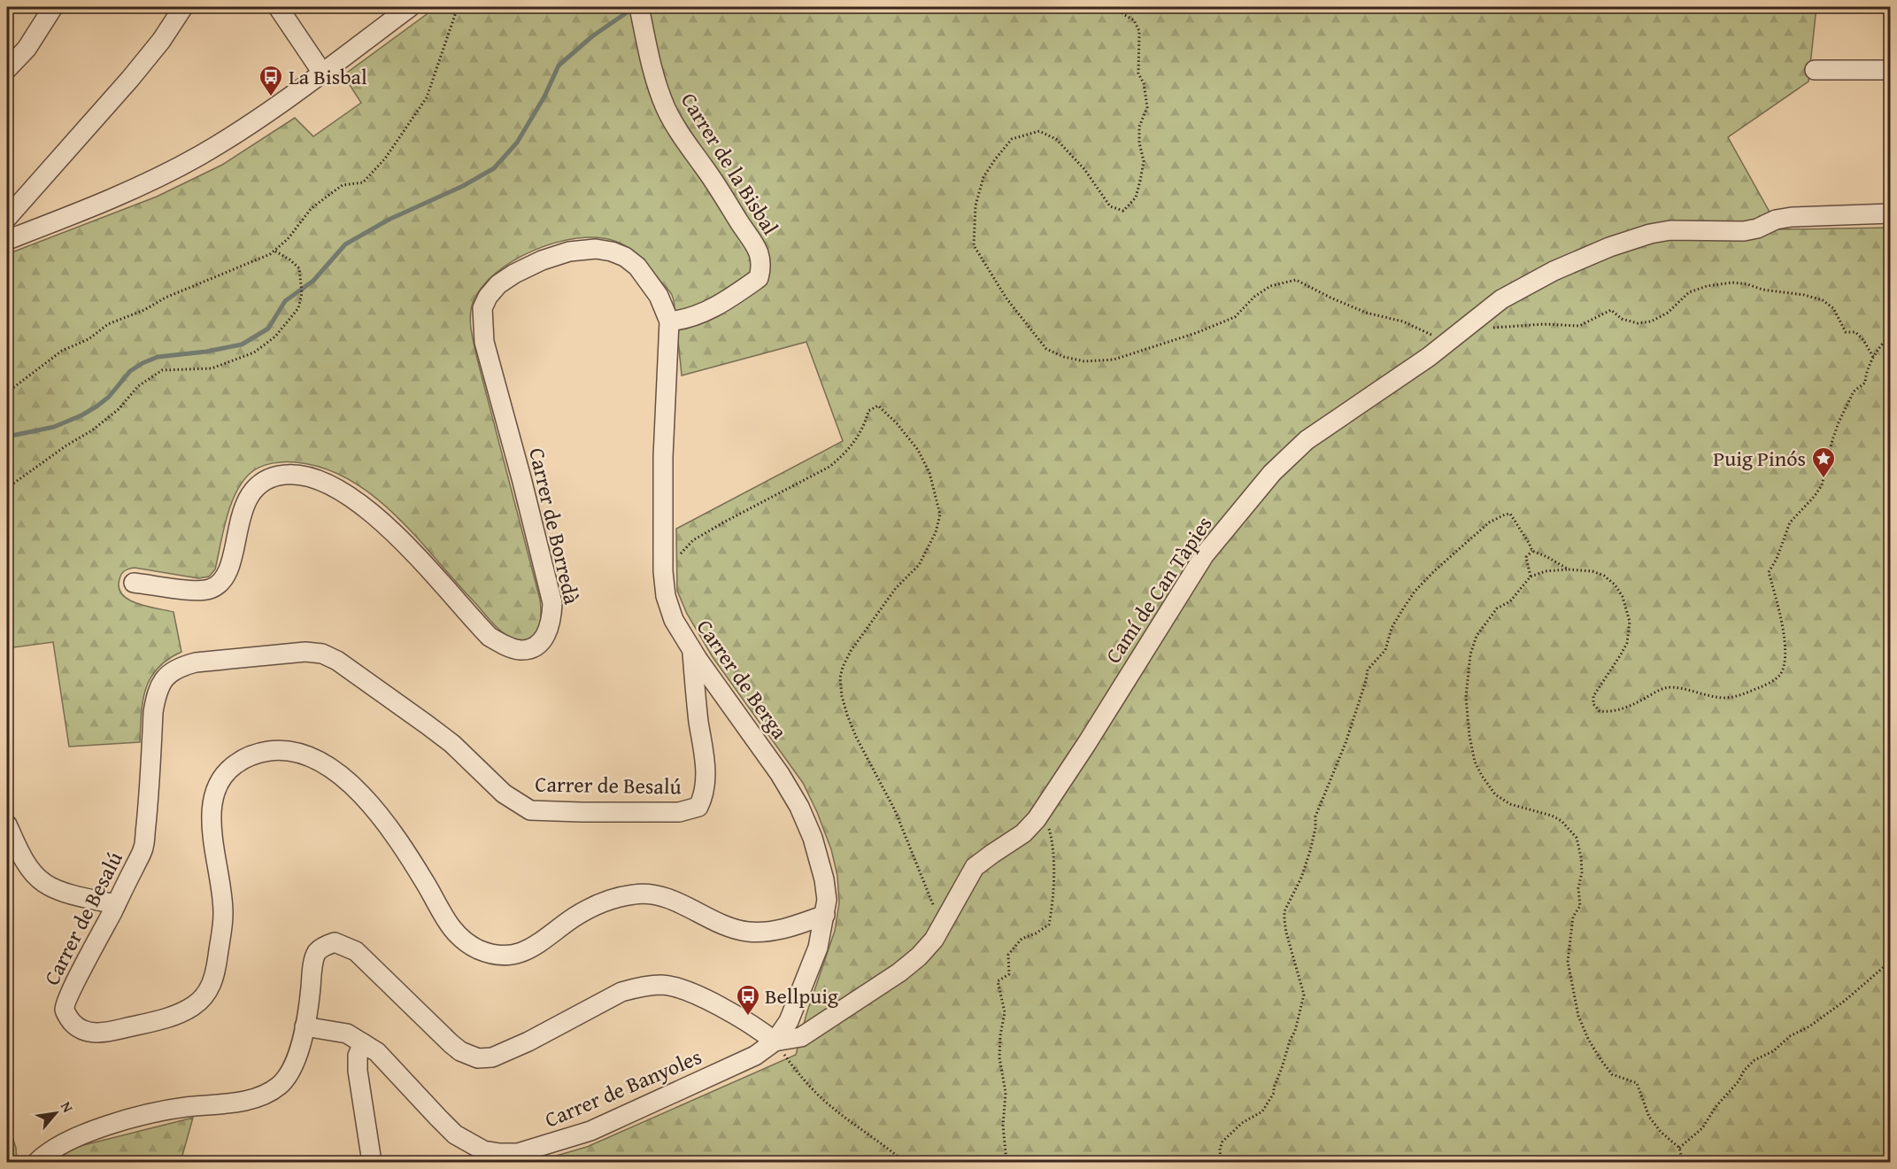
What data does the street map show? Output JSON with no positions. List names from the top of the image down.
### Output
{
  "streets": {
    "street": [
      "Carrer de la Bisbal",
      "Carrer de Borredà",
      "Camí de Can Tàpies",
      "Carrer de Berga",
      "Carrer de Besalú",
      "Carrer de Banyoles"
    ]
  },
  "crossings": [
    ["Carrer de la Bisbal", "Carrer de Borredà"],
    ["Carrer de la Bisbal", "Carrer de Berga"],
    ["Carrer de Borredà", "Carrer de Berga"],
    ["Camí de Can Tàpies", "Carrer de Berga"],
    ["Camí de Can Tàpies", "Carrer de Banyoles"],
    ["Carrer de Berga", "Carrer de Besalú"],
    ["Carrer de Berga", "Carrer de Banyoles"]
  ],
  "places": {
    "bus stop": ["La Bisbal", "Bellpuig"],
    "place": ["Puig Pinós"]
  },
  "north": "top right"
}
